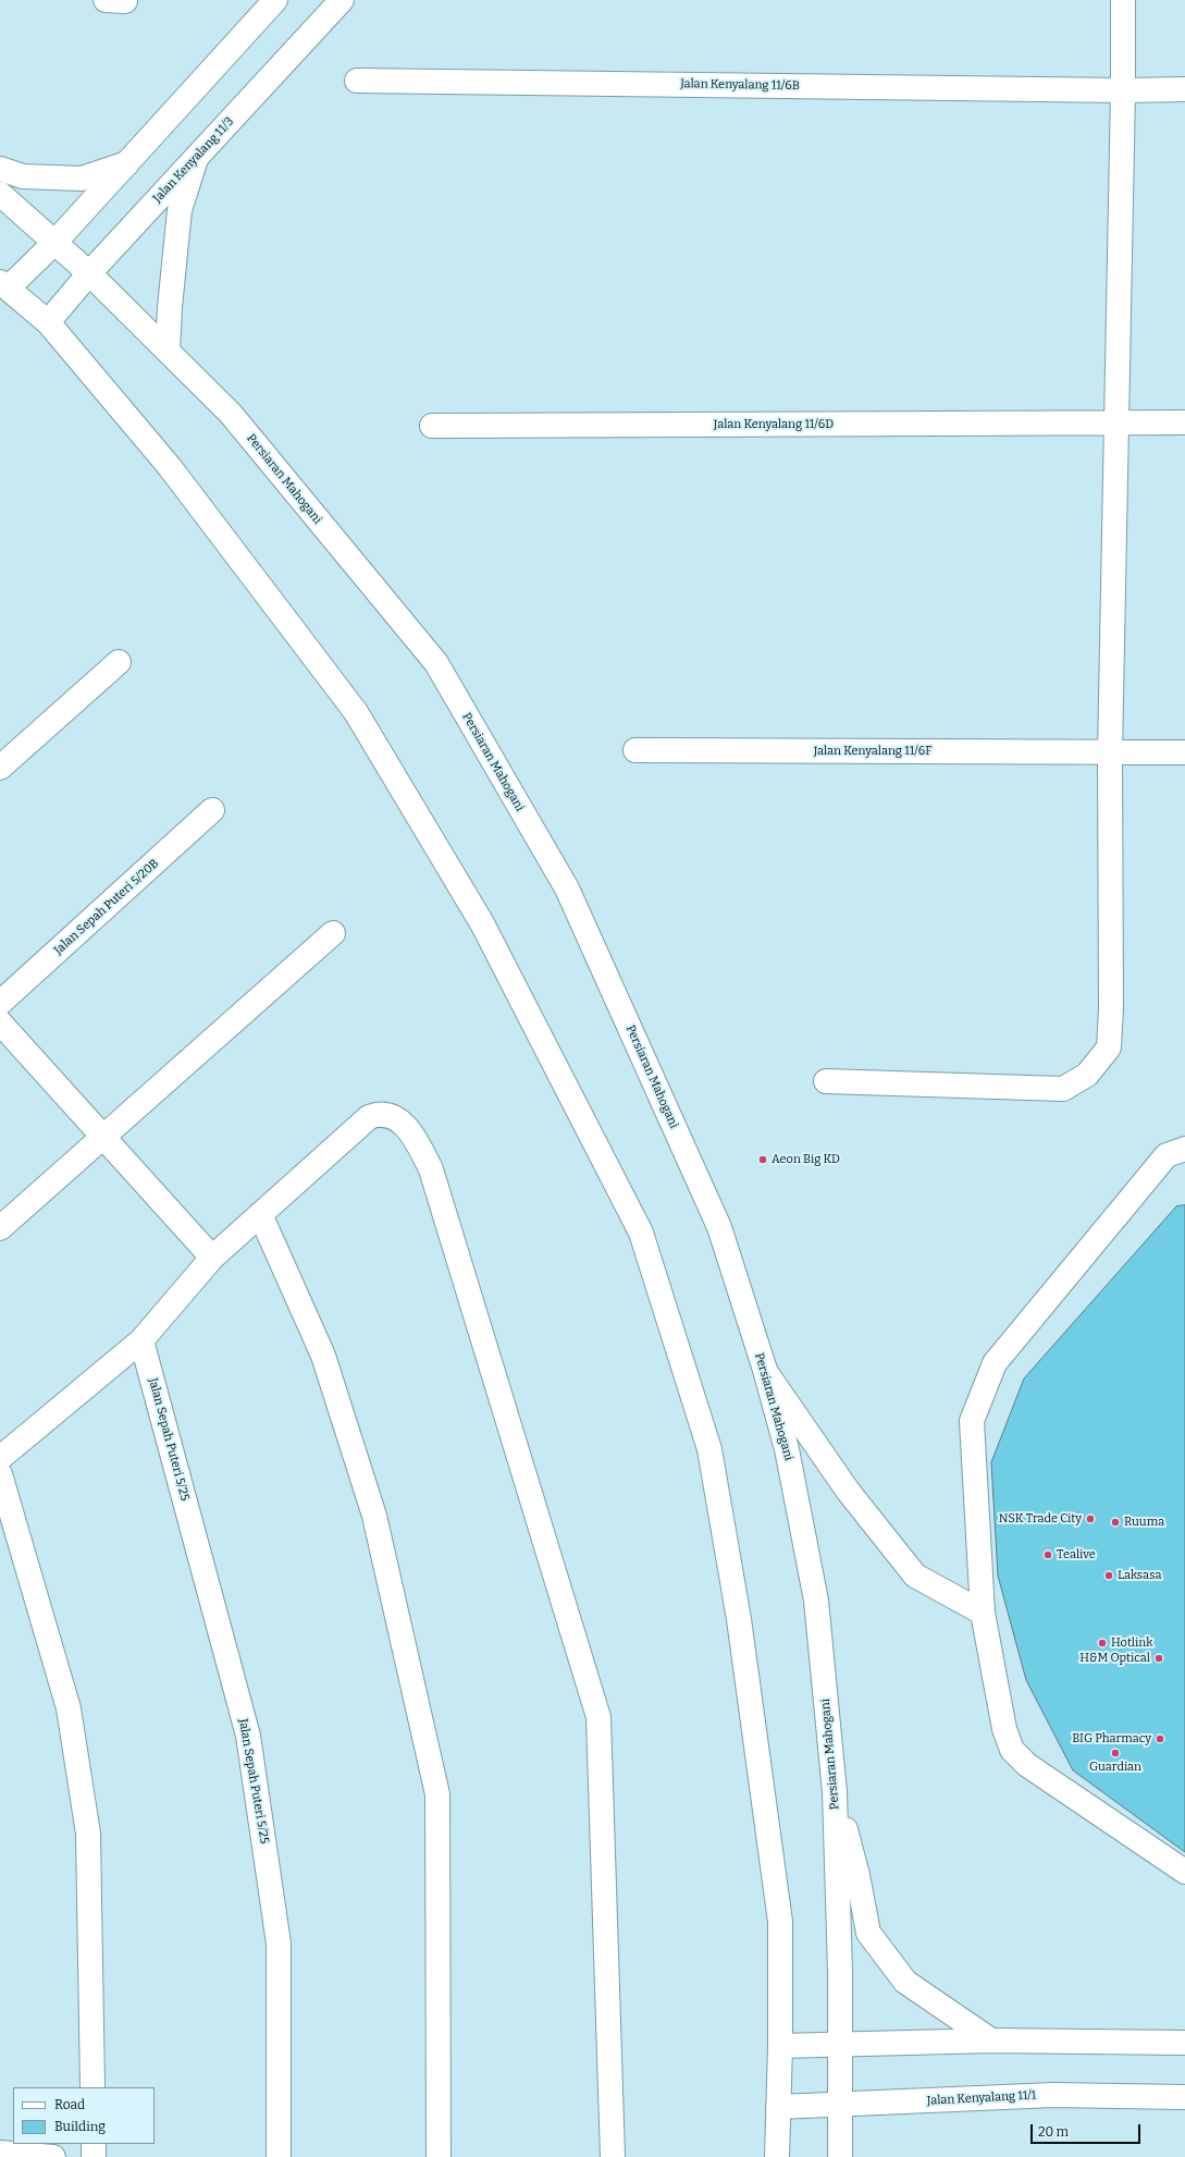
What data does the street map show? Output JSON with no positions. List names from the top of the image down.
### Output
{
  "streets": {
    "street": [
      "Jalan Kenyalang 11/6B",
      "Jalan Kenyalang 11/3",
      "Jalan Kenyalang 11/6D",
      "Persiaran Mahogani",
      "Jalan Kenyalang 11/6F",
      "Jalan Sepah Puteri 5/20B",
      "Jalan Sepah Puteri 5/25",
      "Jalan Kenyalang 11/1"
    ]
  },
  "crossings": [
    ["Jalan Kenyalang 11/3", "Persiaran Mahogani"],
    ["Persiaran Mahogani", "Jalan Kenyalang 11/1"]
  ],
  "places": [
    "Aeon Big KD",
    "NSK Trade City",
    "Ruuma",
    "Tealive",
    "Laksasa",
    "Hotlink",
    "H&M Optical",
    "BIG Pharmacy",
    "Guardian"
  ],
  "legend": ["Road", "Building"],
  "scale_bar": "20 m"
}
